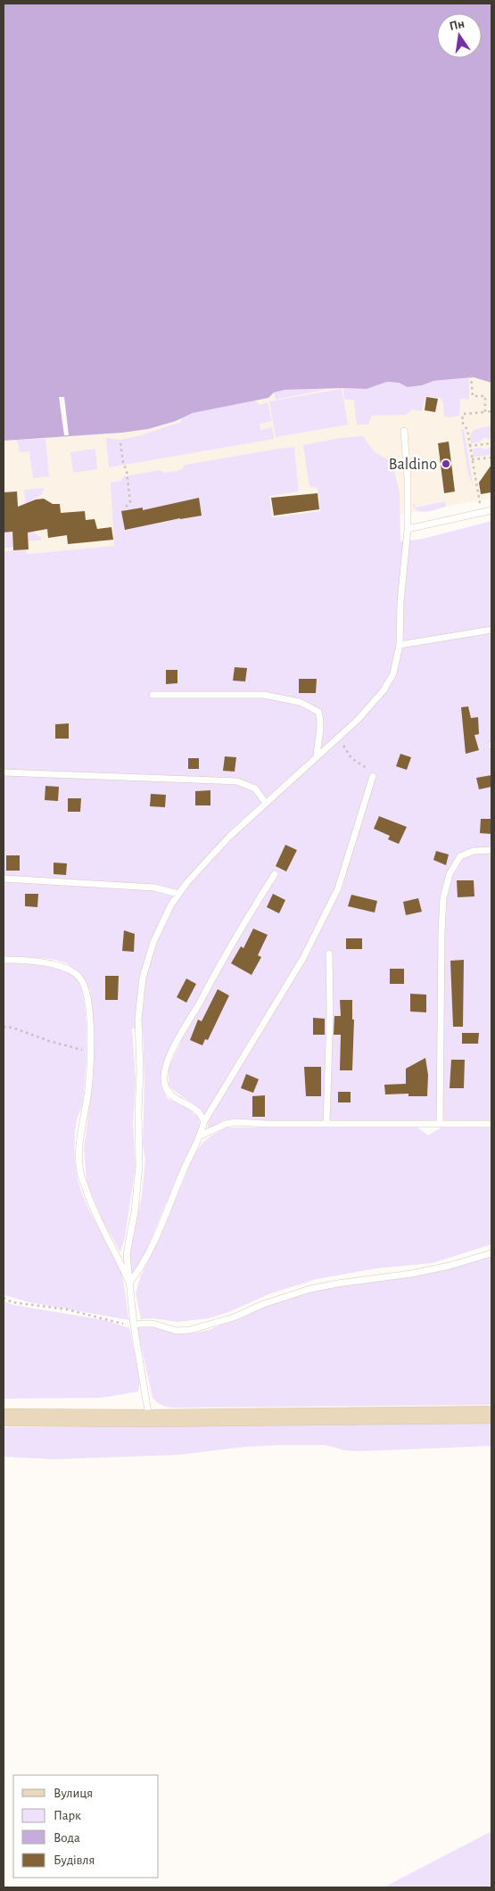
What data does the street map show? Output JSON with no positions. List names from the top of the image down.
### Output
{
  "places": ["Baldino"],
  "legend": [
    "Вулиця",
    "Парк",
    "Вода",
    "Будівля"
  ],
  "north": "top"
}
